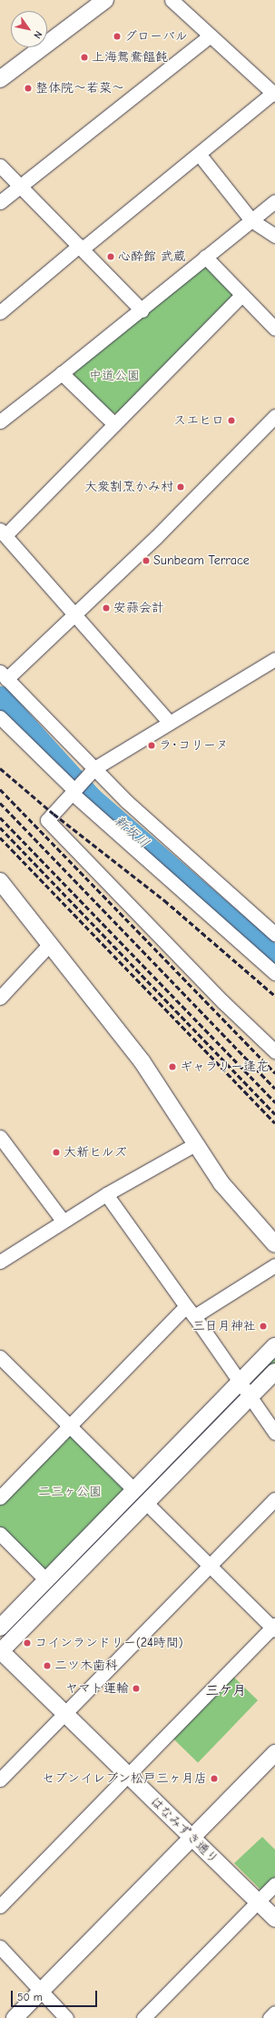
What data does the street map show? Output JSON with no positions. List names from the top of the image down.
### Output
{
  "streets": {
    "street": ["はなみずき通り"]
  },
  "districts": ["三ケ月"],
  "water": ["新坂川"],
  "parks": ["中道公園", "二三ヶ公園"],
  "places": [
    "グローバル",
    "上海鴛鴦饂飩",
    "整体院〜若菜〜",
    "心酔館 武蔵",
    "スエヒロ",
    "大衆割烹かみ村",
    "Sunbeam Terrace",
    "安蒜会計",
    "ラ･コリーヌ",
    "ギャラリー逢花",
    "大新ヒルズ",
    "三日月神社",
    "コインランドリー(24時間)",
    "二ツ木歯科",
    "ヤマト運輸",
    "セブンイレブン松戸三ヶ月店"
  ],
  "scale_bar": "50 m",
  "north": "bottom right"
}
